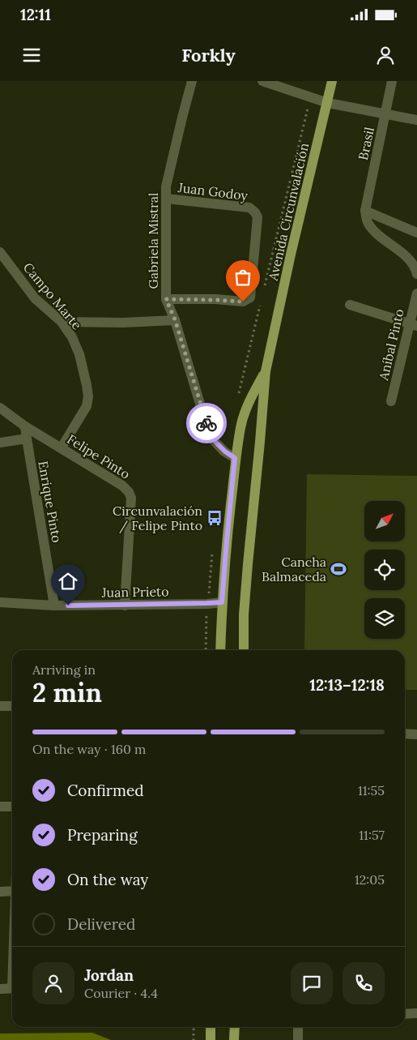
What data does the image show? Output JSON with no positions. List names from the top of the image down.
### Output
{
  "streets": {
    "main road": ["Avenida Circunvalación"],
    "street": [
      "Brasil",
      "Juan Godoy",
      "Gabriela Mistral",
      "Campo Marte",
      "Aníbal Pinto",
      "Felipe Pinto",
      "Enrique Pinto",
      "Juan Prieto"
    ]
  },
  "crossings": [
    ["Juan Godoy", "Gabriela Mistral"],
    ["Avenida Circunvalación", "Gabriela Mistral"],
    ["Avenida Circunvalación", "Juan Prieto"],
    ["Campo Marte", "Felipe Pinto"],
    ["Felipe Pinto", "Enrique Pinto"],
    ["Felipe Pinto", "Juan Prieto"],
    ["Enrique Pinto", "Juan Prieto"]
  ],
  "places": {
    "bus stop": ["Circunvalación / Felipe Pinto"],
    "sports": ["Cancha Balmaceda"]
  },
  "north": "top right",
  "page": {
    "status": "12:11",
    "header": "Forkly",
    "heading": ["2 min", "Arriving in", "12:13–12:18"],
    "panel": ["Jordan", "Courier · 4.4"],
    "bar": "On the way · 160 m",
    "list": [
      ["Confirmed", "11:55"],
      ["Preparing", "11:57"],
      ["On the way", "12:05"],
      "Delivered"
    ]
  }
}
